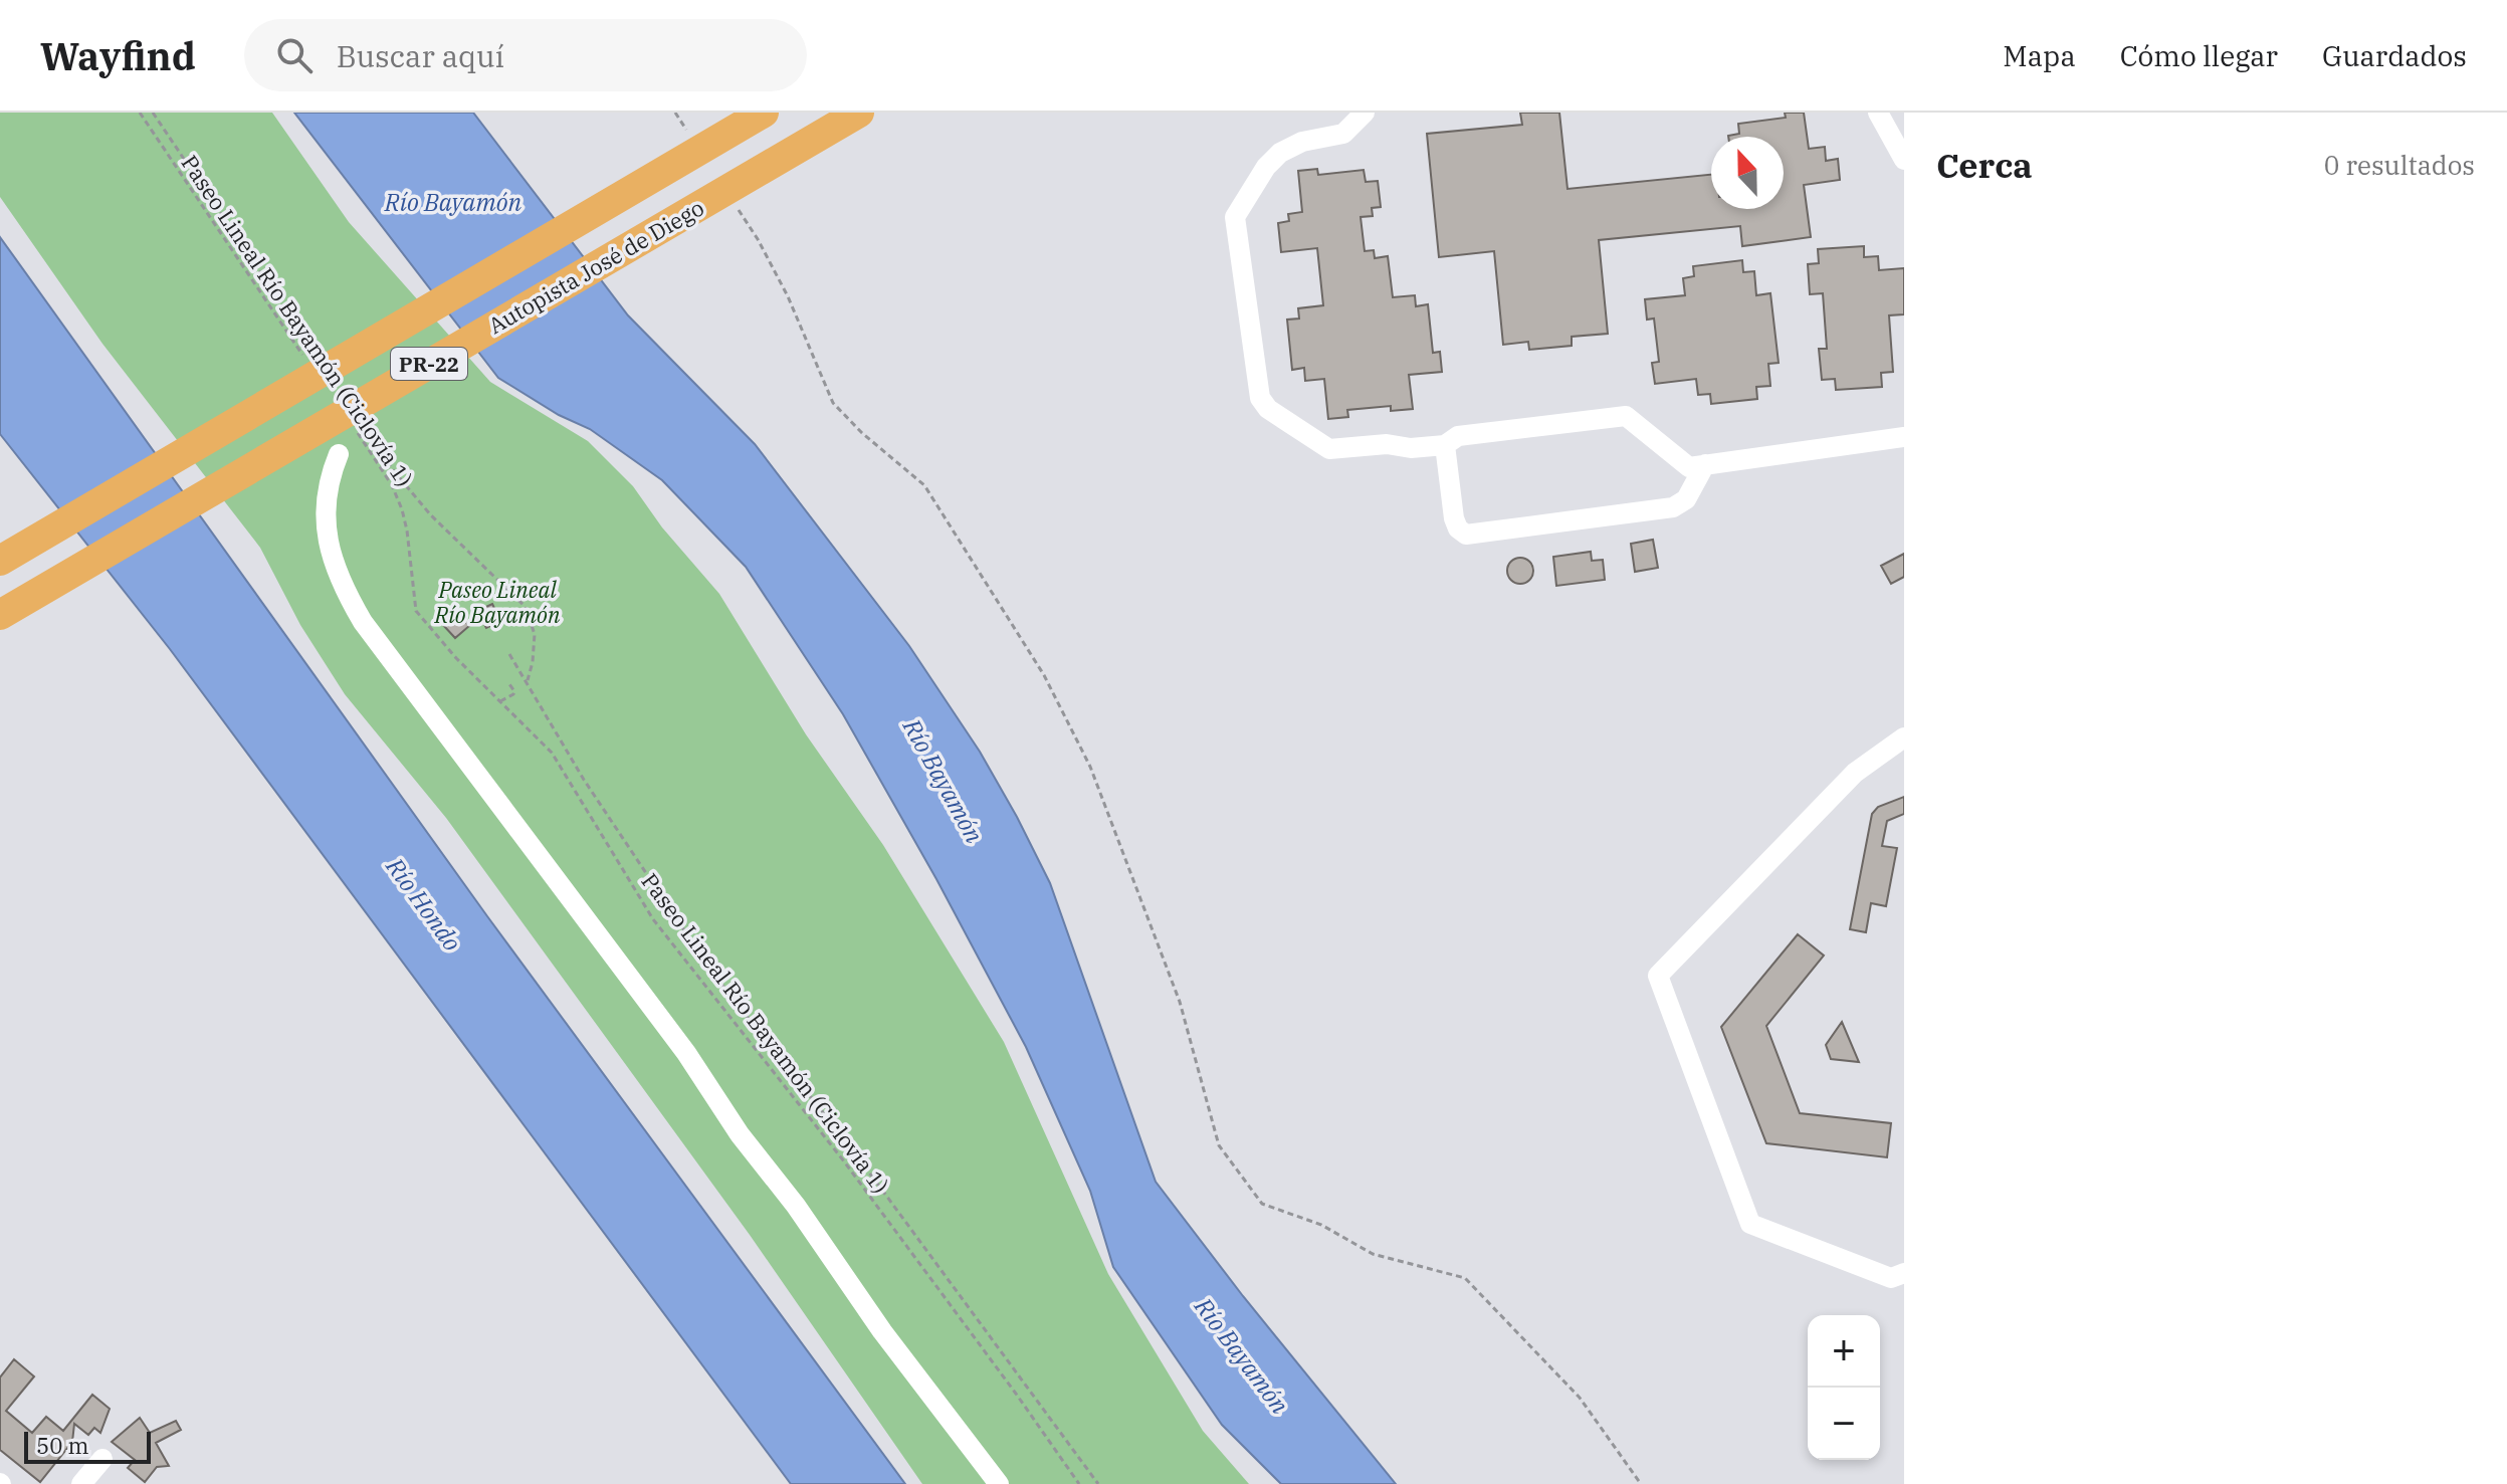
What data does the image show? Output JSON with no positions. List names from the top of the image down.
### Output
{
  "streets": {
    "highway": ["Autopista José de Diego", "PR-22"],
    "path": ["Paseo Lineal Río Bayamón (Ciclovía 1)"]
  },
  "water": ["Río Bayamón", "Río Hondo"],
  "parks": ["Paseo Lineal Río Bayamón"],
  "scale_bar": "50 m",
  "north": "top",
  "page": {
    "header": "Wayfind",
    "search": "Buscar aquí",
    "nav": ["Mapa", "Cómo llegar", "Guardados"],
    "heading": ["Cerca", "0 resultados"],
    "map_buttons": ["+", "−"],
    "scale": "50 m"
  }
}
